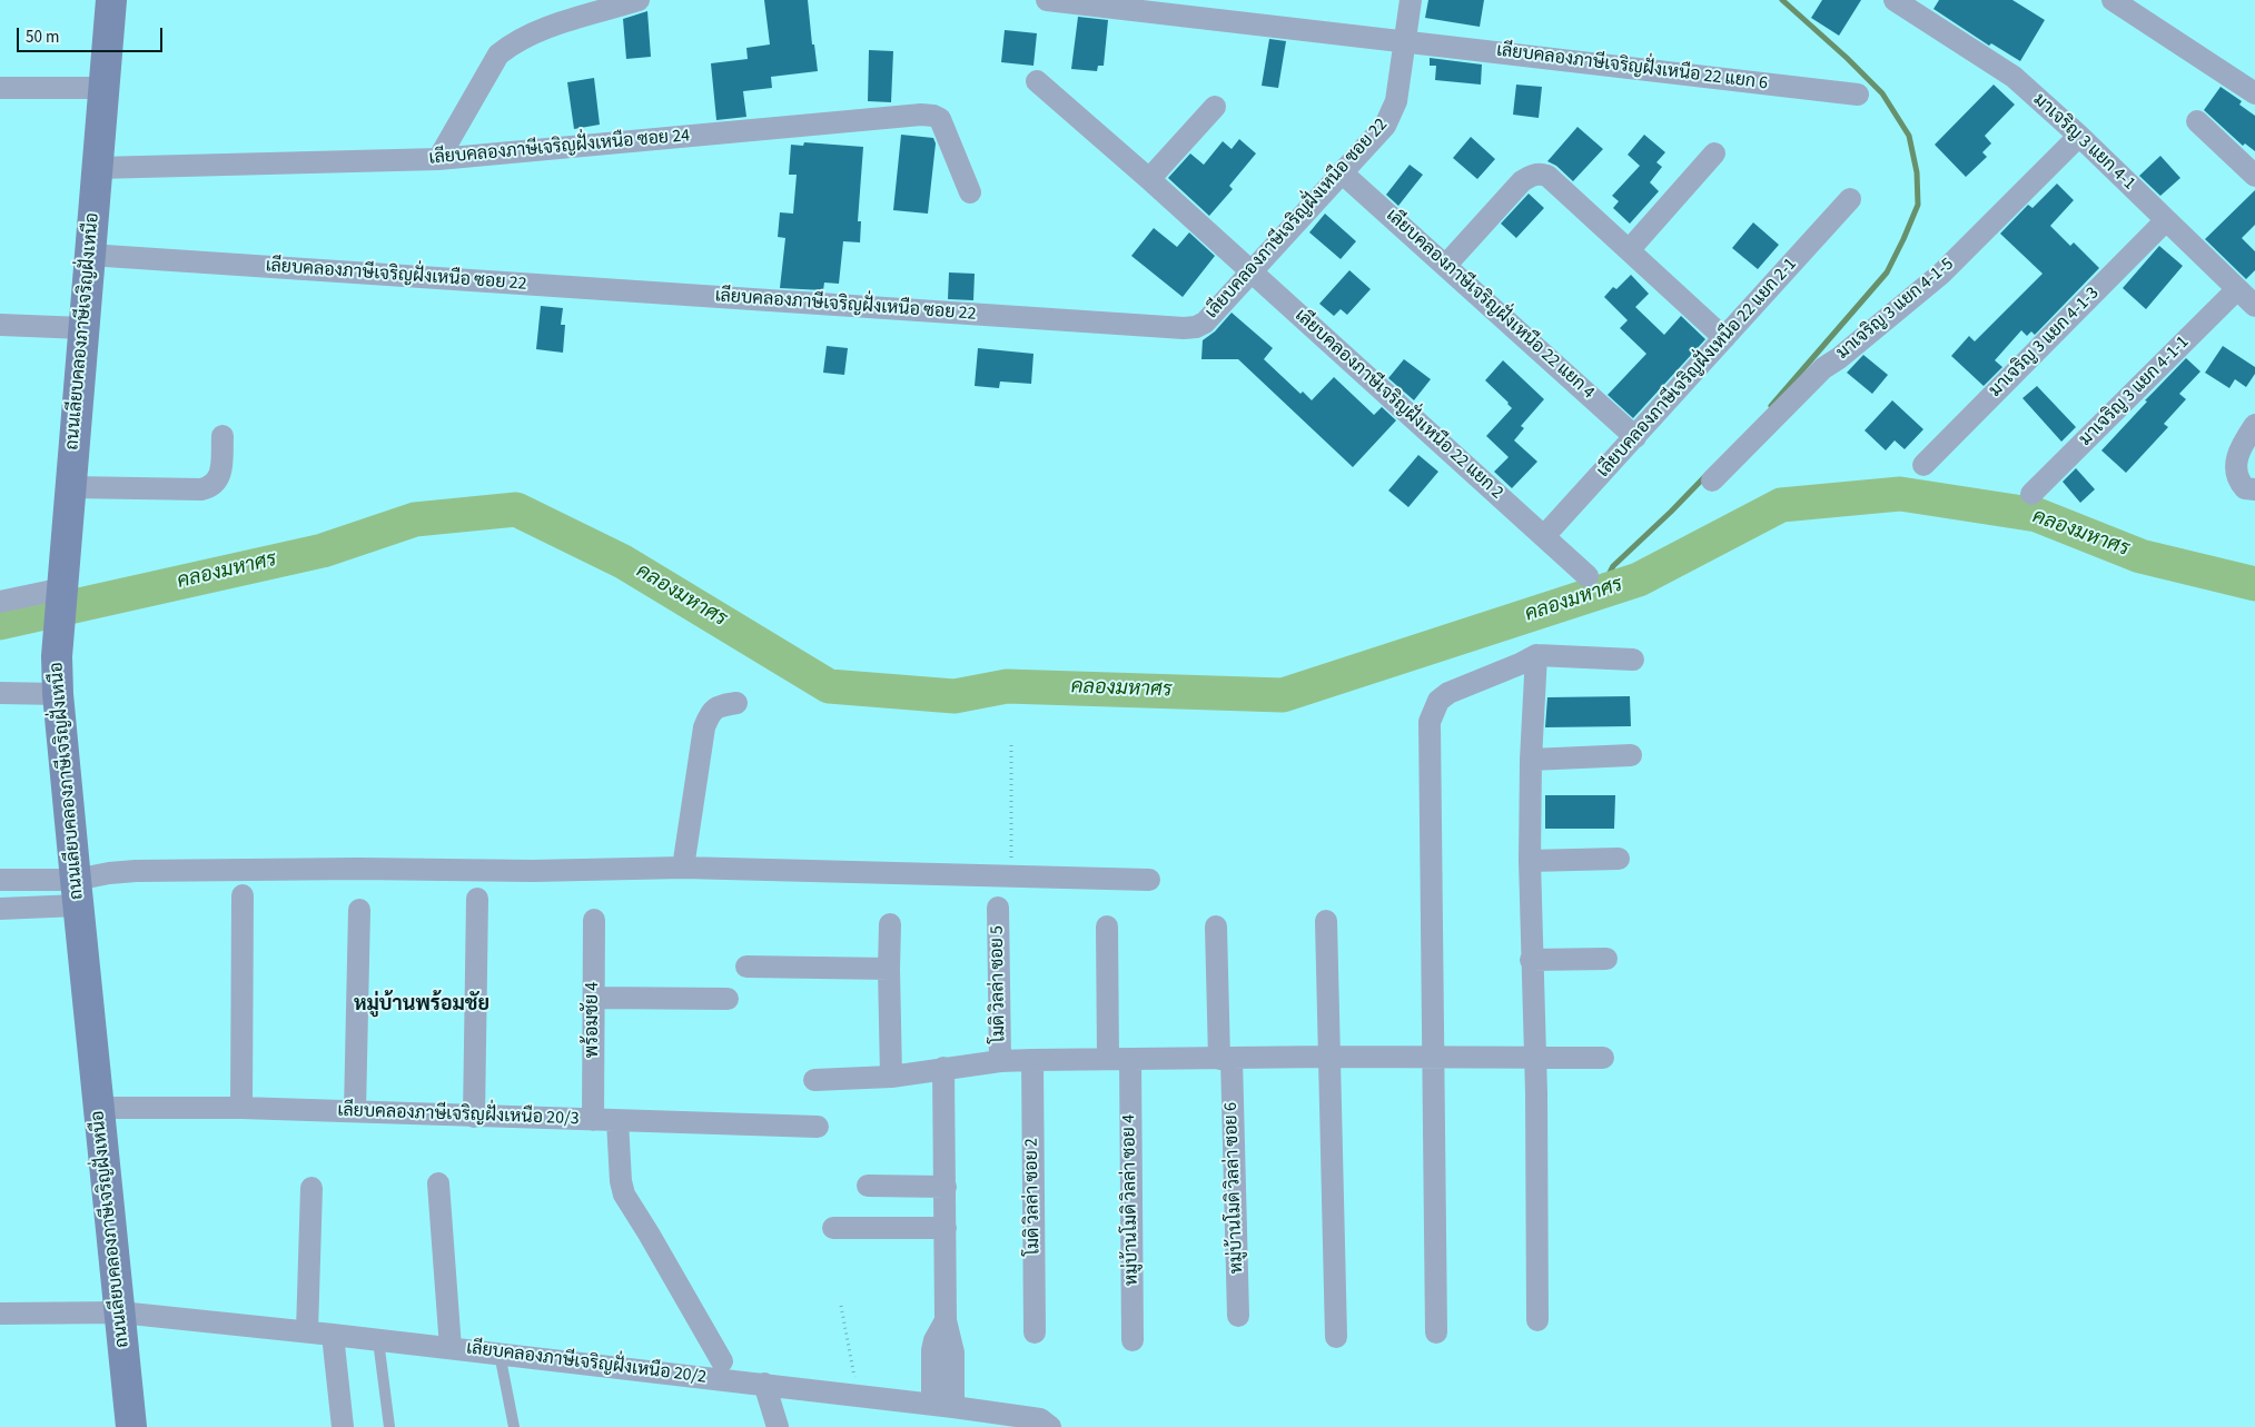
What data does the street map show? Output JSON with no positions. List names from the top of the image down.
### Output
{
  "streets": {
    "main road": ["ถนนเลียบคลองภาษีเจริญฝั่งเหนือ"],
    "street": [
      "เลียบคลองภาษีเจริญฝั่งเหนือ 22 แยก 6",
      "มาเจริญ 3 แยก 4-1",
      "เลียบคลองภาษีเจริญฝั่งเหนือ ซอย 24",
      "เลียบคลองภาษีเจริญฝั่งเหนือ ซอย 22",
      "เลียบคลองภาษีเจริญฝั่งเหนือ 22 แยก 4",
      "มาเจริญ 3 แยก 4-1-5",
      "มาเจริญ 3 แยก 4-1-3",
      "เลียบคลองภาษีเจริญฝั่งเหนือ 22 แยก 2-1",
      "มาเจริญ 3 แยก 4-1-1",
      "เลียบคลองภาษีเจริญฝั่งเหนือ 22 แยก 2",
      "โมดิ วิลล่า ซอย 5",
      "พร้อมชัย 4",
      "เลียบคลองภาษีเจริญฝั่งเหนือ 20/3",
      "หมู่บ้านโมดิ วิลล่า ซอย 6",
      "โมดิ วิลล่า ซอย 2",
      "หมู่บ้านโมดิ วิลล่า ซอย 4",
      "เลียบคลองภาษีเจริญฝั่งเหนือ 20/2"
    ]
  },
  "crossings": [
    ["เลียบคลองภาษีเจริญฝั่งเหนือ 22 แยก 6", "เลียบคลองภาษีเจริญฝั่งเหนือ ซอย 22"],
    ["มาเจริญ 3 แยก 4-1", "มาเจริญ 3 แยก 4-1-5"],
    ["มาเจริญ 3 แยก 4-1", "มาเจริญ 3 แยก 4-1-3"],
    ["มาเจริญ 3 แยก 4-1", "มาเจริญ 3 แยก 4-1-1"],
    ["เลียบคลองภาษีเจริญฝั่งเหนือ ซอย 24", "ถนนเลียบคลองภาษีเจริญฝั่งเหนือ"],
    ["เลียบคลองภาษีเจริญฝั่งเหนือ ซอย 22", "เลียบคลองภาษีเจริญฝั่งเหนือ 22 แยก 4"],
    ["เลียบคลองภาษีเจริญฝั่งเหนือ ซอย 22", "ถนนเลียบคลองภาษีเจริญฝั่งเหนือ"],
    ["เลียบคลองภาษีเจริญฝั่งเหนือ ซอย 22", "เลียบคลองภาษีเจริญฝั่งเหนือ 22 แยก 2"],
    ["เลียบคลองภาษีเจริญฝั่งเหนือ 22 แยก 4", "เลียบคลองภาษีเจริญฝั่งเหนือ 22 แยก 2-1"],
    ["ถนนเลียบคลองภาษีเจริญฝั่งเหนือ", "เลียบคลองภาษีเจริญฝั่งเหนือ 20/3"],
    ["ถนนเลียบคลองภาษีเจริญฝั่งเหนือ", "เลียบคลองภาษีเจริญฝั่งเหนือ 20/2"],
    ["เลียบคลองภาษีเจริญฝั่งเหนือ 22 แยก 2-1", "เลียบคลองภาษีเจริญฝั่งเหนือ 22 แยก 2"],
    ["พร้อมชัย 4", "เลียบคลองภาษีเจริญฝั่งเหนือ 20/3"]
  ],
  "districts": ["หมู่บ้านพร้อมชัย"],
  "water": ["คลองมหาศร"],
  "scale_bar": "50 m"
}
